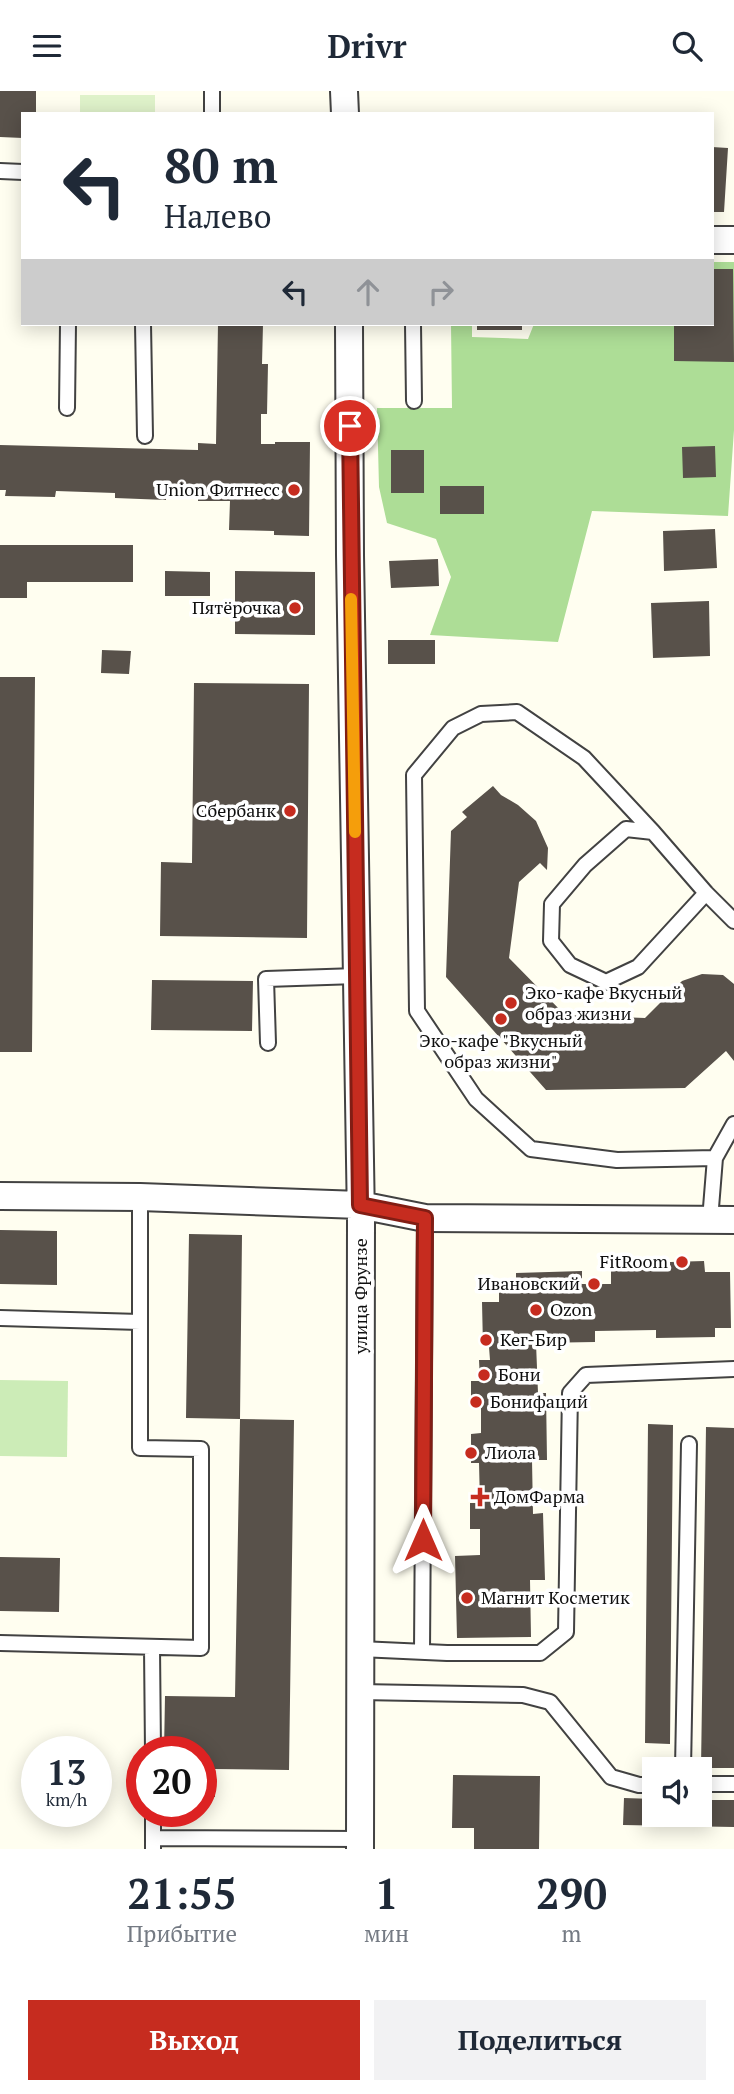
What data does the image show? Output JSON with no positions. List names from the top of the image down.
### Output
{
  "streets": {
    "street": ["улица Фрунзе"]
  },
  "places": {
    "other": [
      "Union Фитнесс",
      "Пятёрочка",
      "Сбербанк",
      "Эко-кафе Вкусный образ жизни",
      "Эко-кафе \"Вкусный образ жизни\"",
      "FitRoom",
      "Ивановский",
      "Ozon",
      "Кег-Бир",
      "Бони",
      "Бонифаций",
      "Лиола",
      "Магнит Косметик"
    ],
    "health": ["ДомФарма"]
  },
  "page": {
    "header": "Drivr",
    "turn": ["80 m", "Налево"],
    "speed": "13 km/h",
    "limit": "20",
    "eta": [
      "21:55",
      "Прибытие",
      "1",
      "мин",
      "290",
      "m"
    ],
    "buttons": ["Выход", "Поделиться"]
  }
}
